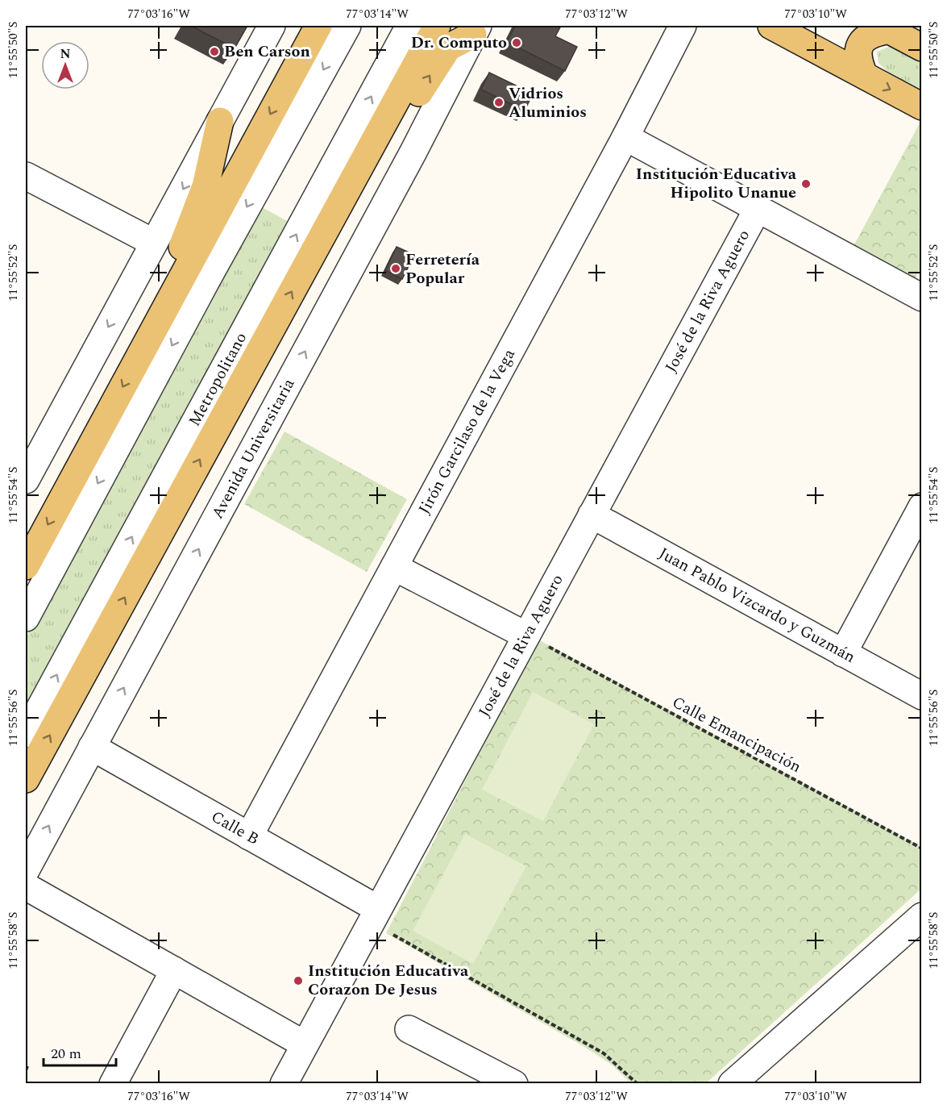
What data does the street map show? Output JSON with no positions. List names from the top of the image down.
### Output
{
  "streets": {
    "street": [
      "José de la Riva Aguero",
      "Metropolitano",
      "Jirón Garcilaso de la Vega",
      "Avenida Universitaria",
      "Juan Pablo Vizcardo y Guzmán",
      "Calle B"
    ],
    "path": ["Calle Emancipación"]
  },
  "crossings": [
    ["José de la Riva Aguero", "Juan Pablo Vizcardo y Guzmán"],
    ["José de la Riva Aguero", "Calle Emancipación"],
    ["José de la Riva Aguero", "Calle B"],
    ["Jirón Garcilaso de la Vega", "Calle B"],
    ["Avenida Universitaria", "Calle B"]
  ],
  "places": [
    "Dr. Computo",
    "Ben Carson",
    "Vidrios Aluminios",
    "Institución Educativa Hipolito Unanue",
    "Ferretería Popular",
    "Institución Educativa Corazon De Jesus"
  ],
  "scale_bar": "20 m",
  "north": "top",
  "coordinates": [
    "77°03'16\"W",
    "77°03'14\"W",
    "77°03'12\"W",
    "77°03'10\"W",
    "11°55'50\"S",
    "11°55'52\"S",
    "11°55'54\"S",
    "11°55'56\"S",
    "11°55'58\"S"
  ]
}
